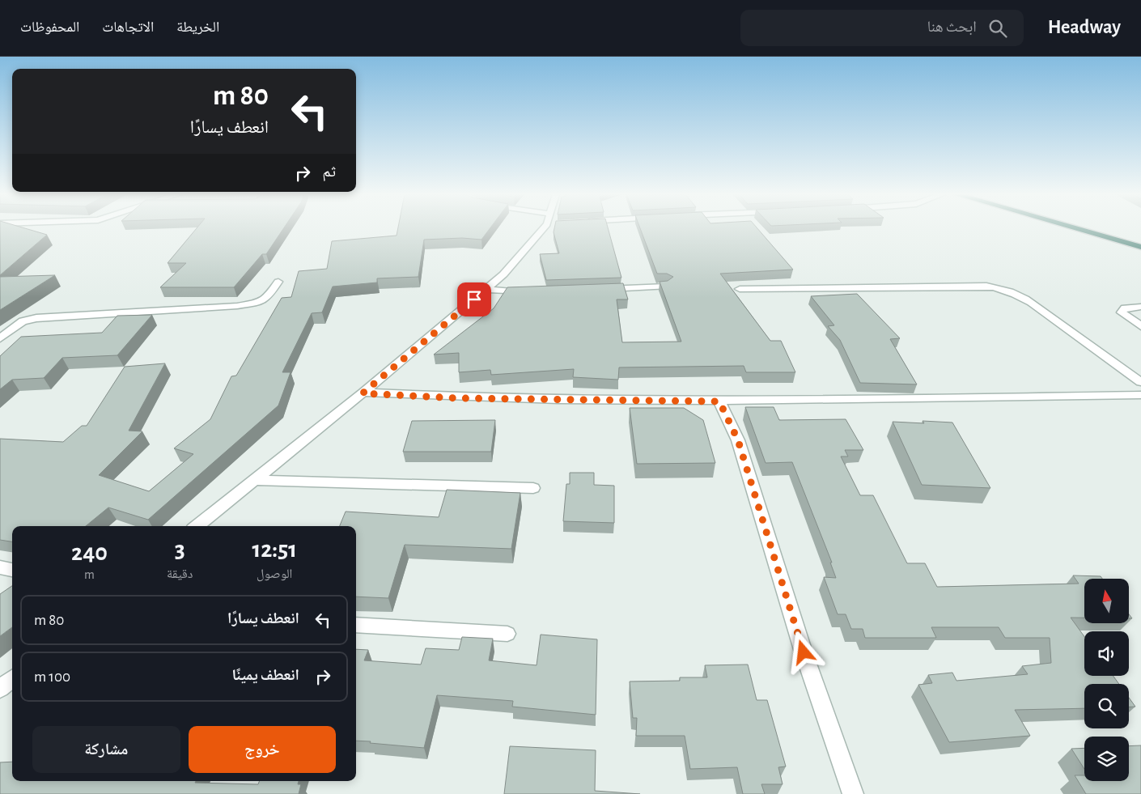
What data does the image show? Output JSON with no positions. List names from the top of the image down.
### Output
{
  "north": "top",
  "page": {
    "header": "Headway",
    "search": "ابحث هنا",
    "nav": ["الخريطة", "الاتجاهات", "المحفوظات"],
    "turn": ["80 m", "انعطف يسارًا"],
    "then": "ثم",
    "eta": [
      "12:51",
      "الوصول",
      "3",
      "دقيقة",
      "240",
      "m"
    ],
    "list": [
      {
        "name": "انعطف يسارًا",
        "value": "80 m"
      },
      {
        "name": "انعطف يمينًا",
        "value": "100 m"
      }
    ],
    "buttons": ["خروج", "مشاركة"]
  }
}
